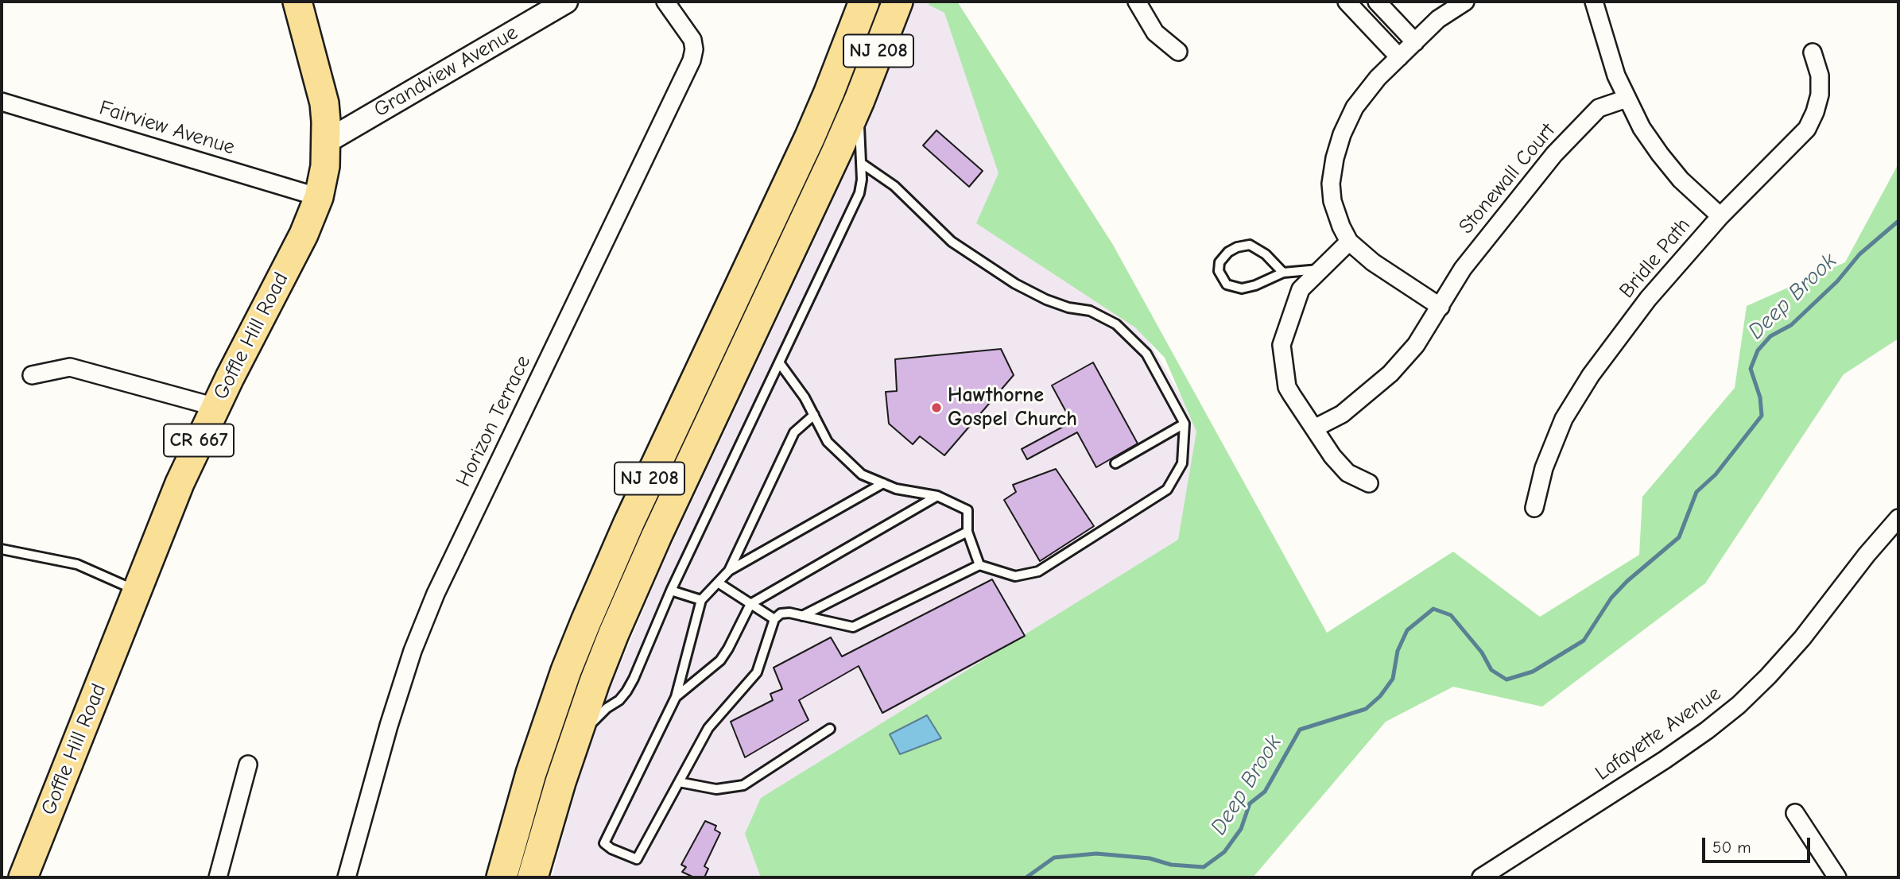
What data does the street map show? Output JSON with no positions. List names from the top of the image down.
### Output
{
  "streets": {
    "highway": ["NJ 208"],
    "main road": ["Goffle Hill Road", "CR 667"],
    "street": [
      "Grandview Avenue",
      "Fairview Avenue",
      "Stonewall Court",
      "Bridle Path",
      "Horizon Terrace",
      "Lafayette Avenue"
    ]
  },
  "crossings": [
    ["Grandview Avenue", "Goffle Hill Road"],
    ["Fairview Avenue", "Goffle Hill Road"]
  ],
  "water": ["Deep Brook"],
  "places": ["Hawthorne Gospel Church"],
  "scale_bar": "50 m"
}
